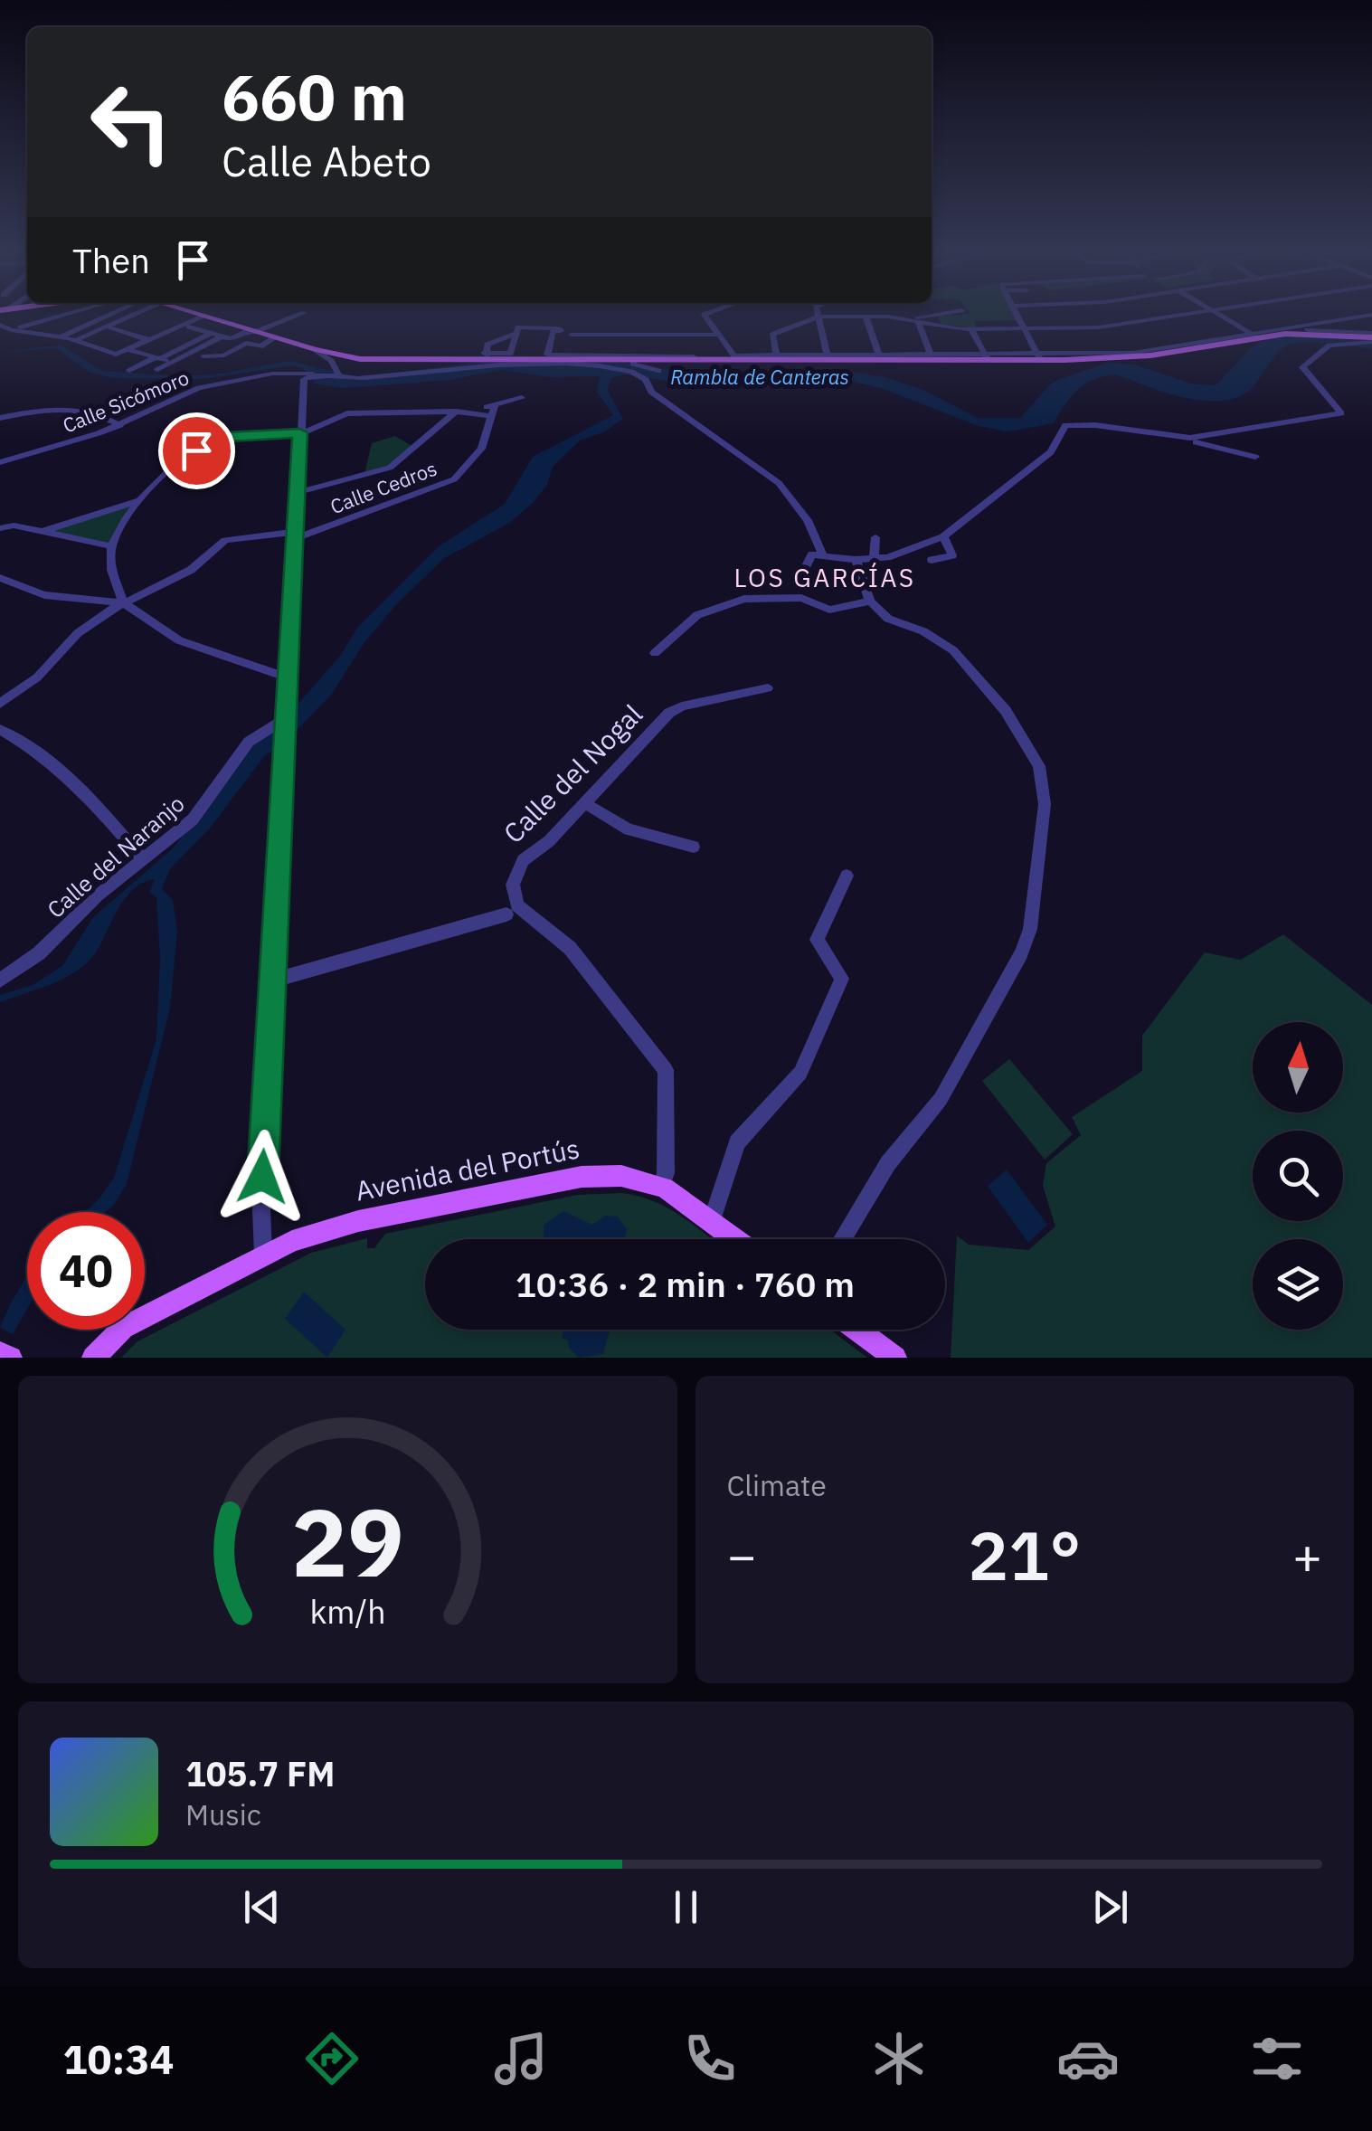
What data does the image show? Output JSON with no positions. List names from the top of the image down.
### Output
{
  "streets": {
    "main road": ["Avenida del Portús"],
    "street": [
      "Calle Sicómoro",
      "Calle Cedros",
      "Calle del Nogal",
      "Calle del Naranjo"
    ]
  },
  "crossings": [
    ["Calle del Nogal", "Avenida del Portús"]
  ],
  "districts": ["LOS GARCÍAS"],
  "water": ["Rambla de Canteras"],
  "north": "top",
  "page": {
    "turn": ["660 m", "Calle Abeto"],
    "then": "Then",
    "limit": "40",
    "trip": "10:36 · 2 min · 760 m",
    "tile": "Climate",
    "heat": ["−", "21°", "+"],
    "song": ["105.7 FM", "Music"],
    "tabs": "10:34",
    "gauge": ["29", "km/h"]
  }
}
